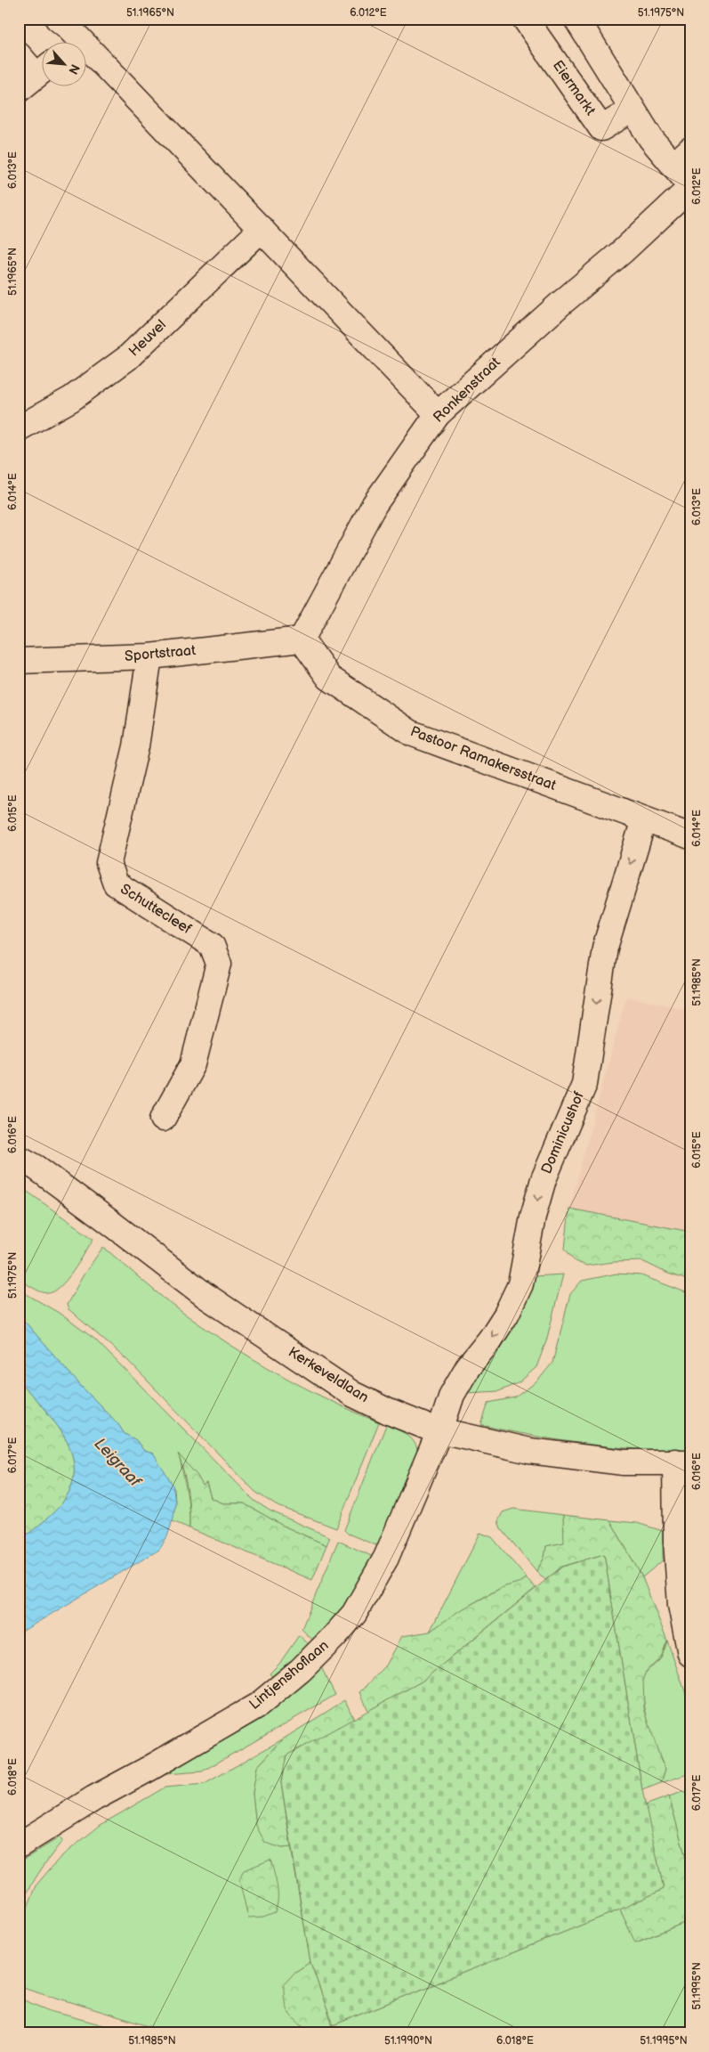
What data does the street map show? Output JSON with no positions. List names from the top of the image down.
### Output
{
  "streets": {
    "street": [
      "Eiermarkt",
      "Heuvel",
      "Ronkenstraat",
      "Sportstraat",
      "Pastoor Ramakersstraat",
      "Schuttecleef",
      "Dominicushof",
      "Kerkeveldlaan",
      "Lintjenshoflaan"
    ]
  },
  "crossings": [
    ["Ronkenstraat", "Sportstraat"],
    ["Ronkenstraat", "Pastoor Ramakersstraat"],
    ["Sportstraat", "Pastoor Ramakersstraat"],
    ["Sportstraat", "Schuttecleef"],
    ["Pastoor Ramakersstraat", "Dominicushof"],
    ["Dominicushof", "Kerkeveldlaan"],
    ["Dominicushof", "Lintjenshoflaan"],
    ["Kerkeveldlaan", "Lintjenshoflaan"]
  ],
  "one_way": ["Dominicushof"],
  "water": ["Leigraaf"],
  "north": "bottom right",
  "coordinates": [
    "51.1965°N",
    "6.012°E",
    "51.1975°N",
    "6.013°E",
    "6.014°E",
    "6.015°E",
    "51.1985°N",
    "6.016°E",
    "6.017°E",
    "6.018°E",
    "51.1995°N",
    "51.1990°N"
  ]
}
